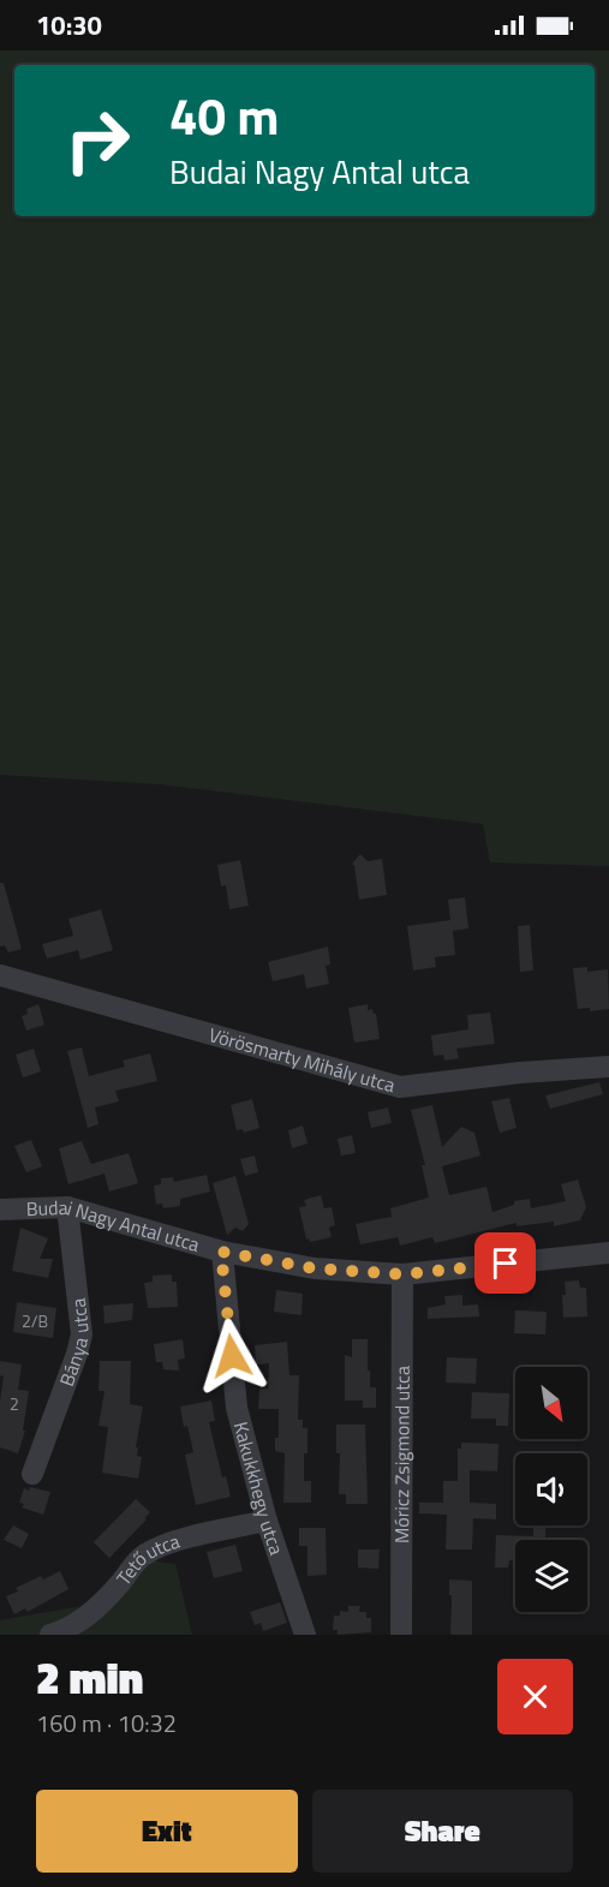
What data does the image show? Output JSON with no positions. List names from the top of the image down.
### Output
{
  "streets": {
    "street": [
      "Vörösmarty Mihály utca",
      "Budai Nagy Antal utca",
      "Bánya utca",
      "Móricz Zsigmond utca",
      "Kakukkhegy utca",
      "Tető utca"
    ]
  },
  "crossings": [
    ["Budai Nagy Antal utca", "Bánya utca"],
    ["Budai Nagy Antal utca", "Móricz Zsigmond utca"],
    ["Budai Nagy Antal utca", "Kakukkhegy utca"],
    ["Kakukkhegy utca", "Tető utca"]
  ],
  "house_numbers": ["2/B", "2"],
  "north": "bottom right",
  "page": {
    "status": "10:30",
    "turn": ["40 m", "Budai Nagy Antal utca"],
    "heading": ["2 min", "160 m · 10:32"],
    "buttons": ["Exit", "Share"]
  }
}
